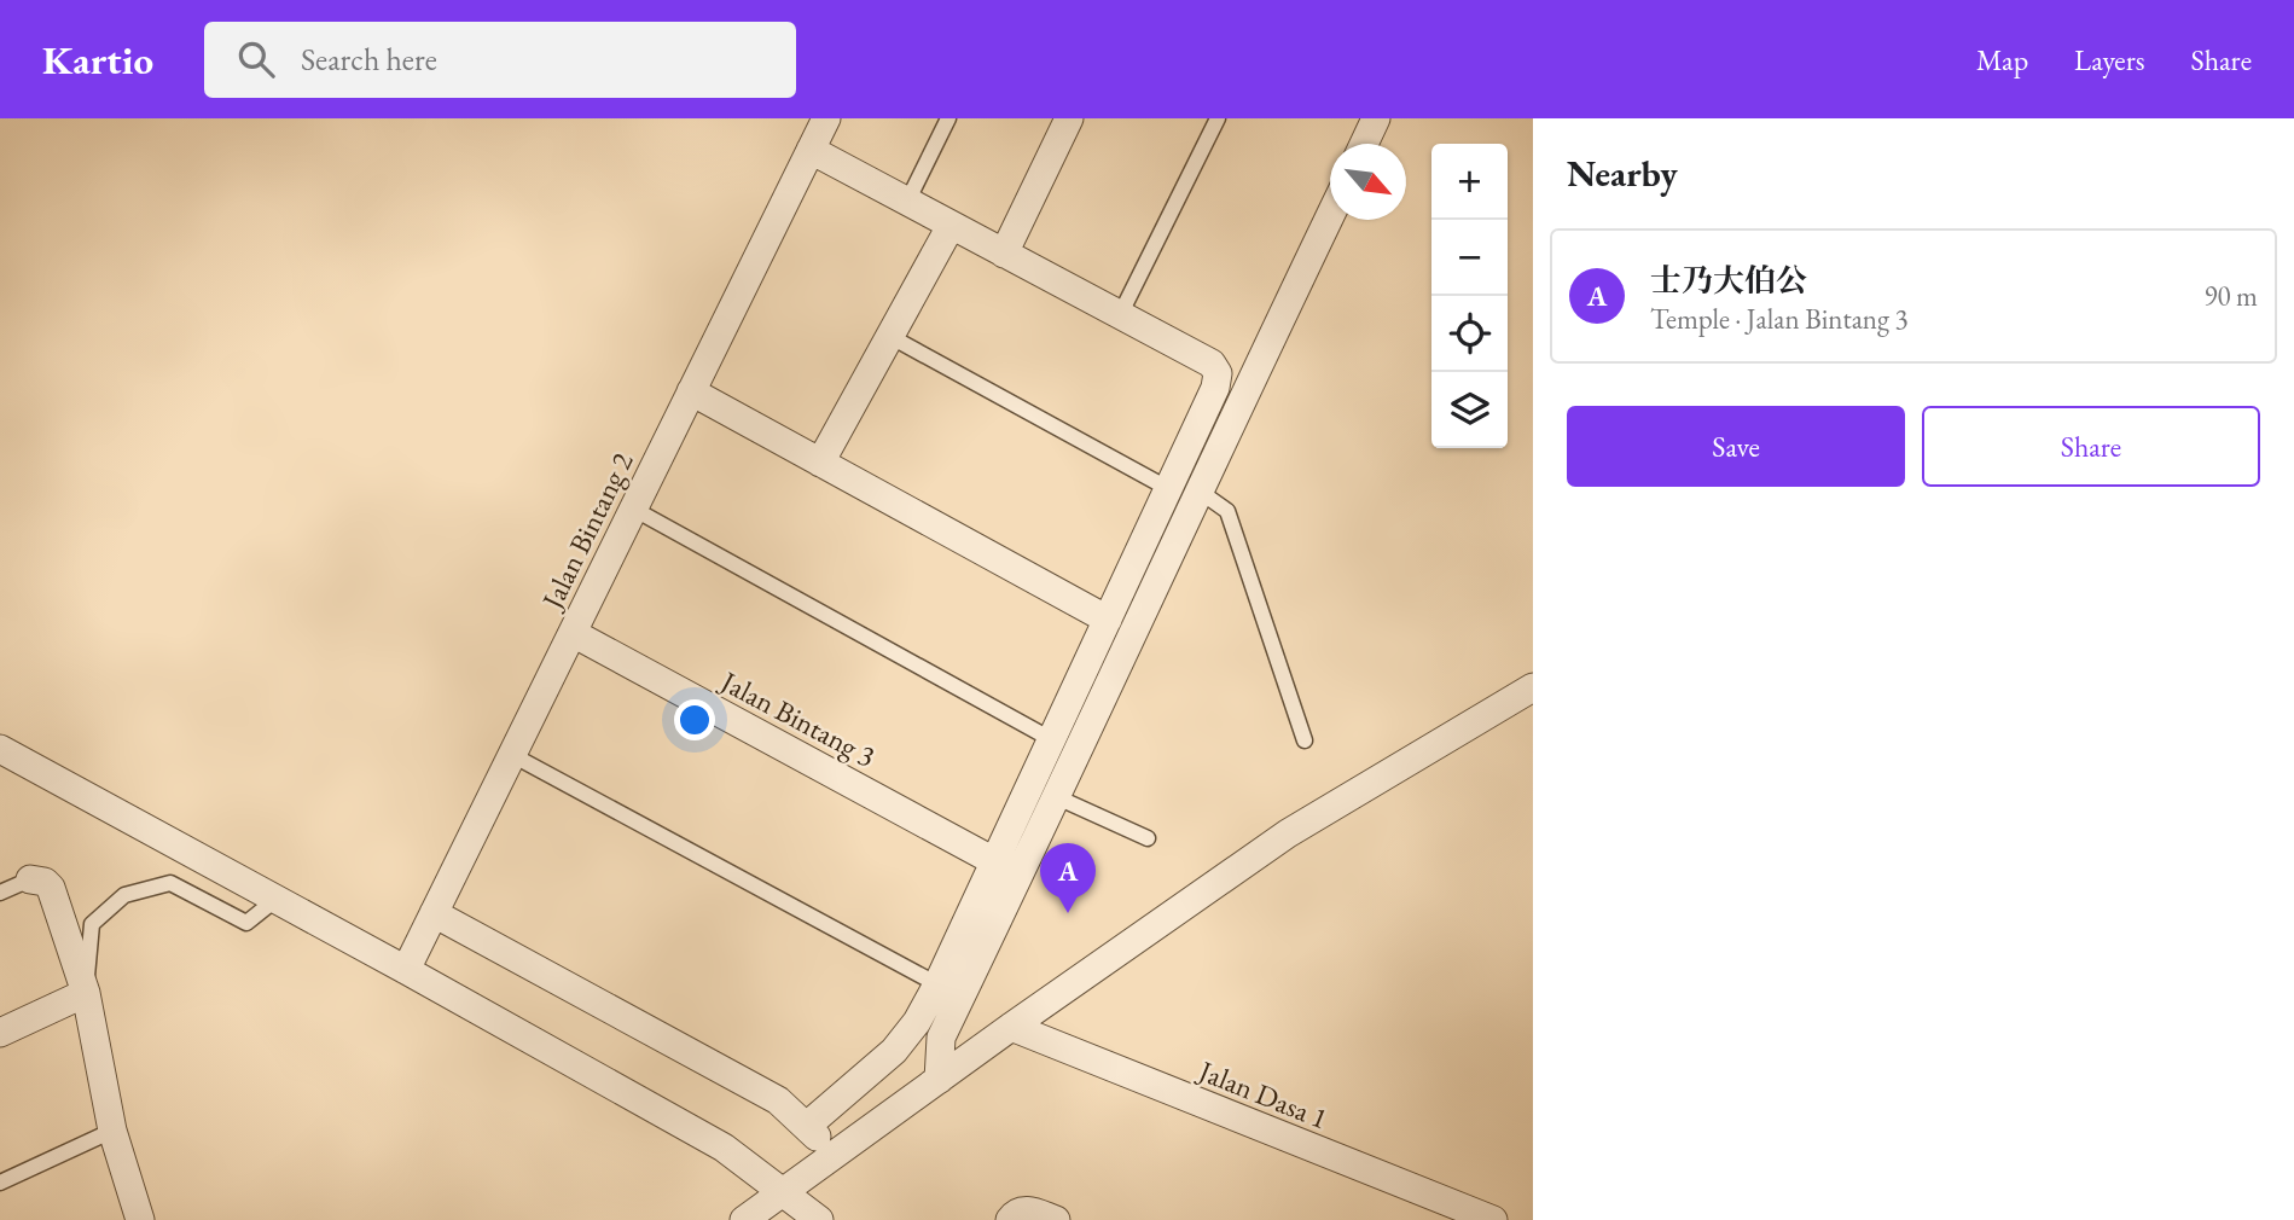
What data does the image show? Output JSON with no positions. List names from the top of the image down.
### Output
{
  "streets": {
    "street": ["Jalan Bintang 2", "Jalan Bintang 3", "Jalan Dasa 1"]
  },
  "crossings": [
    ["Jalan Bintang 2", "Jalan Bintang 3"]
  ],
  "north": "bottom right",
  "page": {
    "header": "Kartio",
    "search": "Search here",
    "nav": ["Map", "Layers", "Share"],
    "heading": "Nearby",
    "map_buttons": ["+", "−"],
    "list": [
      {
        "mark": "A",
        "name": "士乃大伯公",
        "note": "Temple · Jalan Bintang 3",
        "value": "90 m"
      }
    ],
    "buttons": ["Save", "Share"],
    "pins": "A"
  }
}
